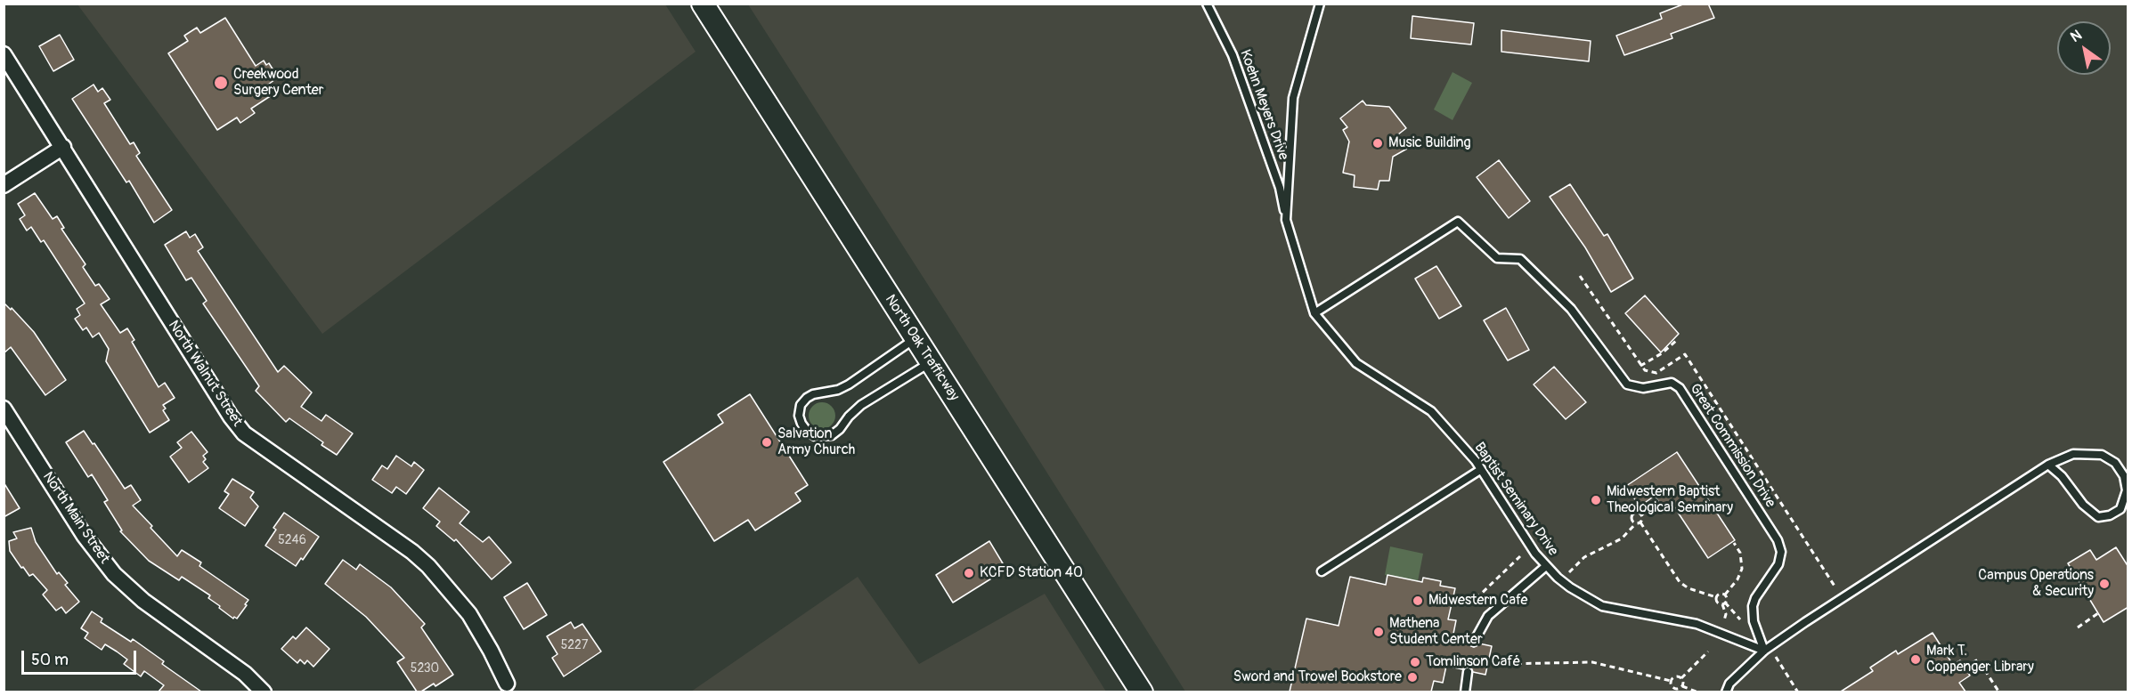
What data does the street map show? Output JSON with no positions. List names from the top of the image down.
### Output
{
  "streets": {
    "main road": ["North Oak Trafficway"],
    "street": ["North Walnut Street", "North Main Street"],
    "lane": ["Koehn Meyers Drive", "Great Commission Drive", "Baptist Seminary Drive"]
  },
  "crossings": [
    ["Koehn Meyers Drive", "Baptist Seminary Drive"],
    ["Great Commission Drive", "Baptist Seminary Drive"]
  ],
  "places": [
    "Creekwood Surgery Center",
    "Music Building",
    "Salvation Army Church",
    "Midwestern Baptist Theological Seminary",
    "KCFD Station 40",
    "Campus Operations & Security",
    "Midwestern Cafe",
    "Mathena Student Center",
    "Mark T. Coppenger Library",
    "Tomlinson Café",
    "Sword and Trowel Bookstore"
  ],
  "house_numbers": ["5246", "5227", "5230"],
  "scale_bar": "50 m",
  "north": "top left"
}
